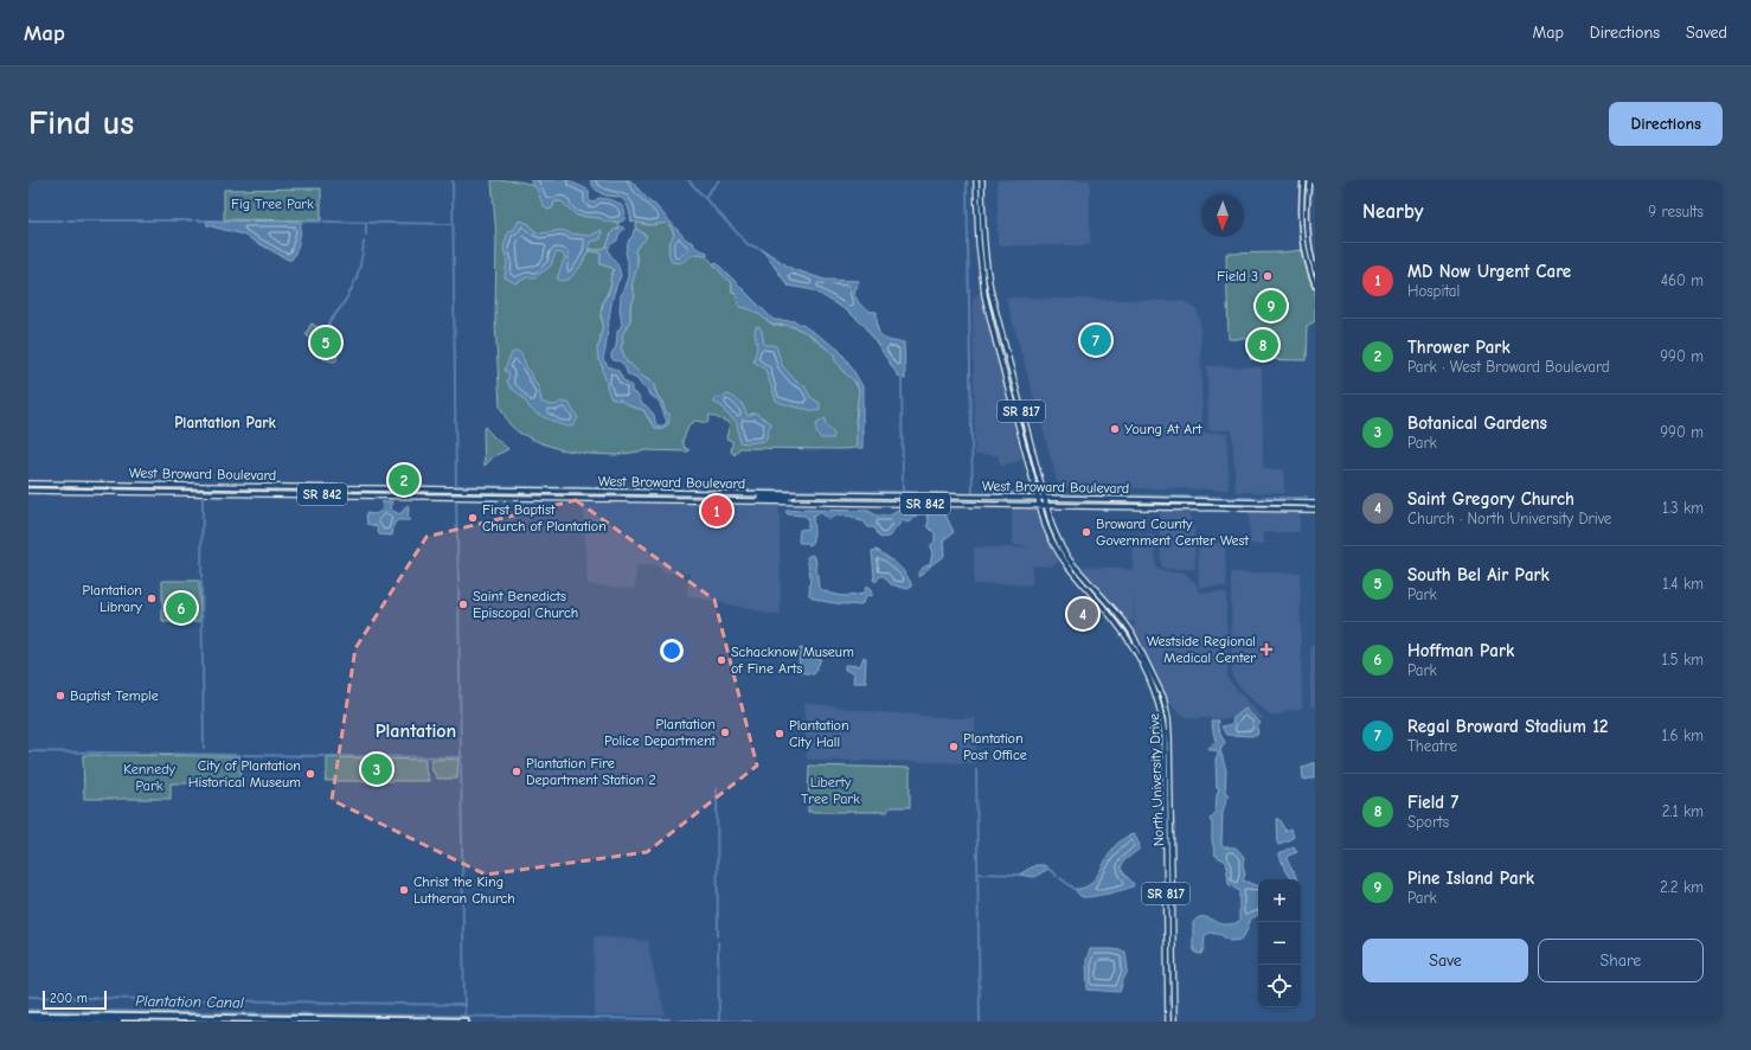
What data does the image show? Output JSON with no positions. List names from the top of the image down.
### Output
{
  "streets": {
    "main road": [
      "SR 817",
      "West Broward Boulevard",
      "SR 842",
      "North University Drive"
    ]
  },
  "crossings": [
    ["SR 817", "North University Drive"],
    ["West Broward Boulevard", "North University Drive"]
  ],
  "districts": ["Plantation Park", "Plantation"],
  "water": ["Plantation Canal"],
  "parks": ["Fig Tree Park", "Kennedy Park", "Liberty Tree Park"],
  "places": {
    "other": [
      "Field 3",
      "Young At Art",
      "First Baptist Church of Plantation",
      "Broward County Government Center West",
      "Plantation Library",
      "Saint Benedicts Episcopal Church",
      "Schacknow Museum of Fine Arts",
      "Baptist Temple",
      "Plantation Police Department",
      "Plantation City Hall",
      "Plantation Post Office",
      "Plantation Fire Department Station 2",
      "City of Plantation Historical Museum",
      "Christ the King Lutheran Church"
    ],
    "health": ["Westside Regional Medical Center"]
  },
  "scale_bar": "200 m",
  "north": "bottom",
  "page": {
    "header": "Map",
    "nav": ["Map", "Directions", "Saved"],
    "buttons": [
      "Directions",
      ["Save", "Share"]
    ],
    "title": "Find us",
    "heading": ["Nearby", "9 results"],
    "list": [
      {
        "mark": "1",
        "name": "MD Now Urgent Care",
        "note": "Hospital",
        "value": "460 m"
      },
      {
        "mark": "2",
        "name": "Thrower Park",
        "note": "Park · West Broward Boulevard",
        "value": "990 m"
      },
      {
        "mark": "3",
        "name": "Botanical Gardens",
        "note": "Park",
        "value": "990 m"
      },
      {
        "mark": "4",
        "name": "Saint Gregory Church",
        "note": "Church · North University Drive",
        "value": "1.3 km"
      },
      {
        "mark": "5",
        "name": "South Bel Air Park",
        "note": "Park",
        "value": "1.4 km"
      },
      {
        "mark": "6",
        "name": "Hoffman Park",
        "note": "Park",
        "value": "1.5 km"
      },
      {
        "mark": "7",
        "name": "Regal Broward Stadium 12",
        "note": "Theatre",
        "value": "1.6 km"
      },
      {
        "mark": "8",
        "name": "Field 7",
        "note": "Sports",
        "value": "2.1 km"
      },
      {
        "mark": "9",
        "name": "Pine Island Park",
        "note": "Park",
        "value": "2.2 km"
      }
    ],
    "pins": [
      "9",
      "7",
      "5",
      "8",
      "2",
      "1",
      "6",
      "4",
      "3"
    ],
    "map_buttons": ["+", "−"],
    "scale": "200 m"
  }
}
